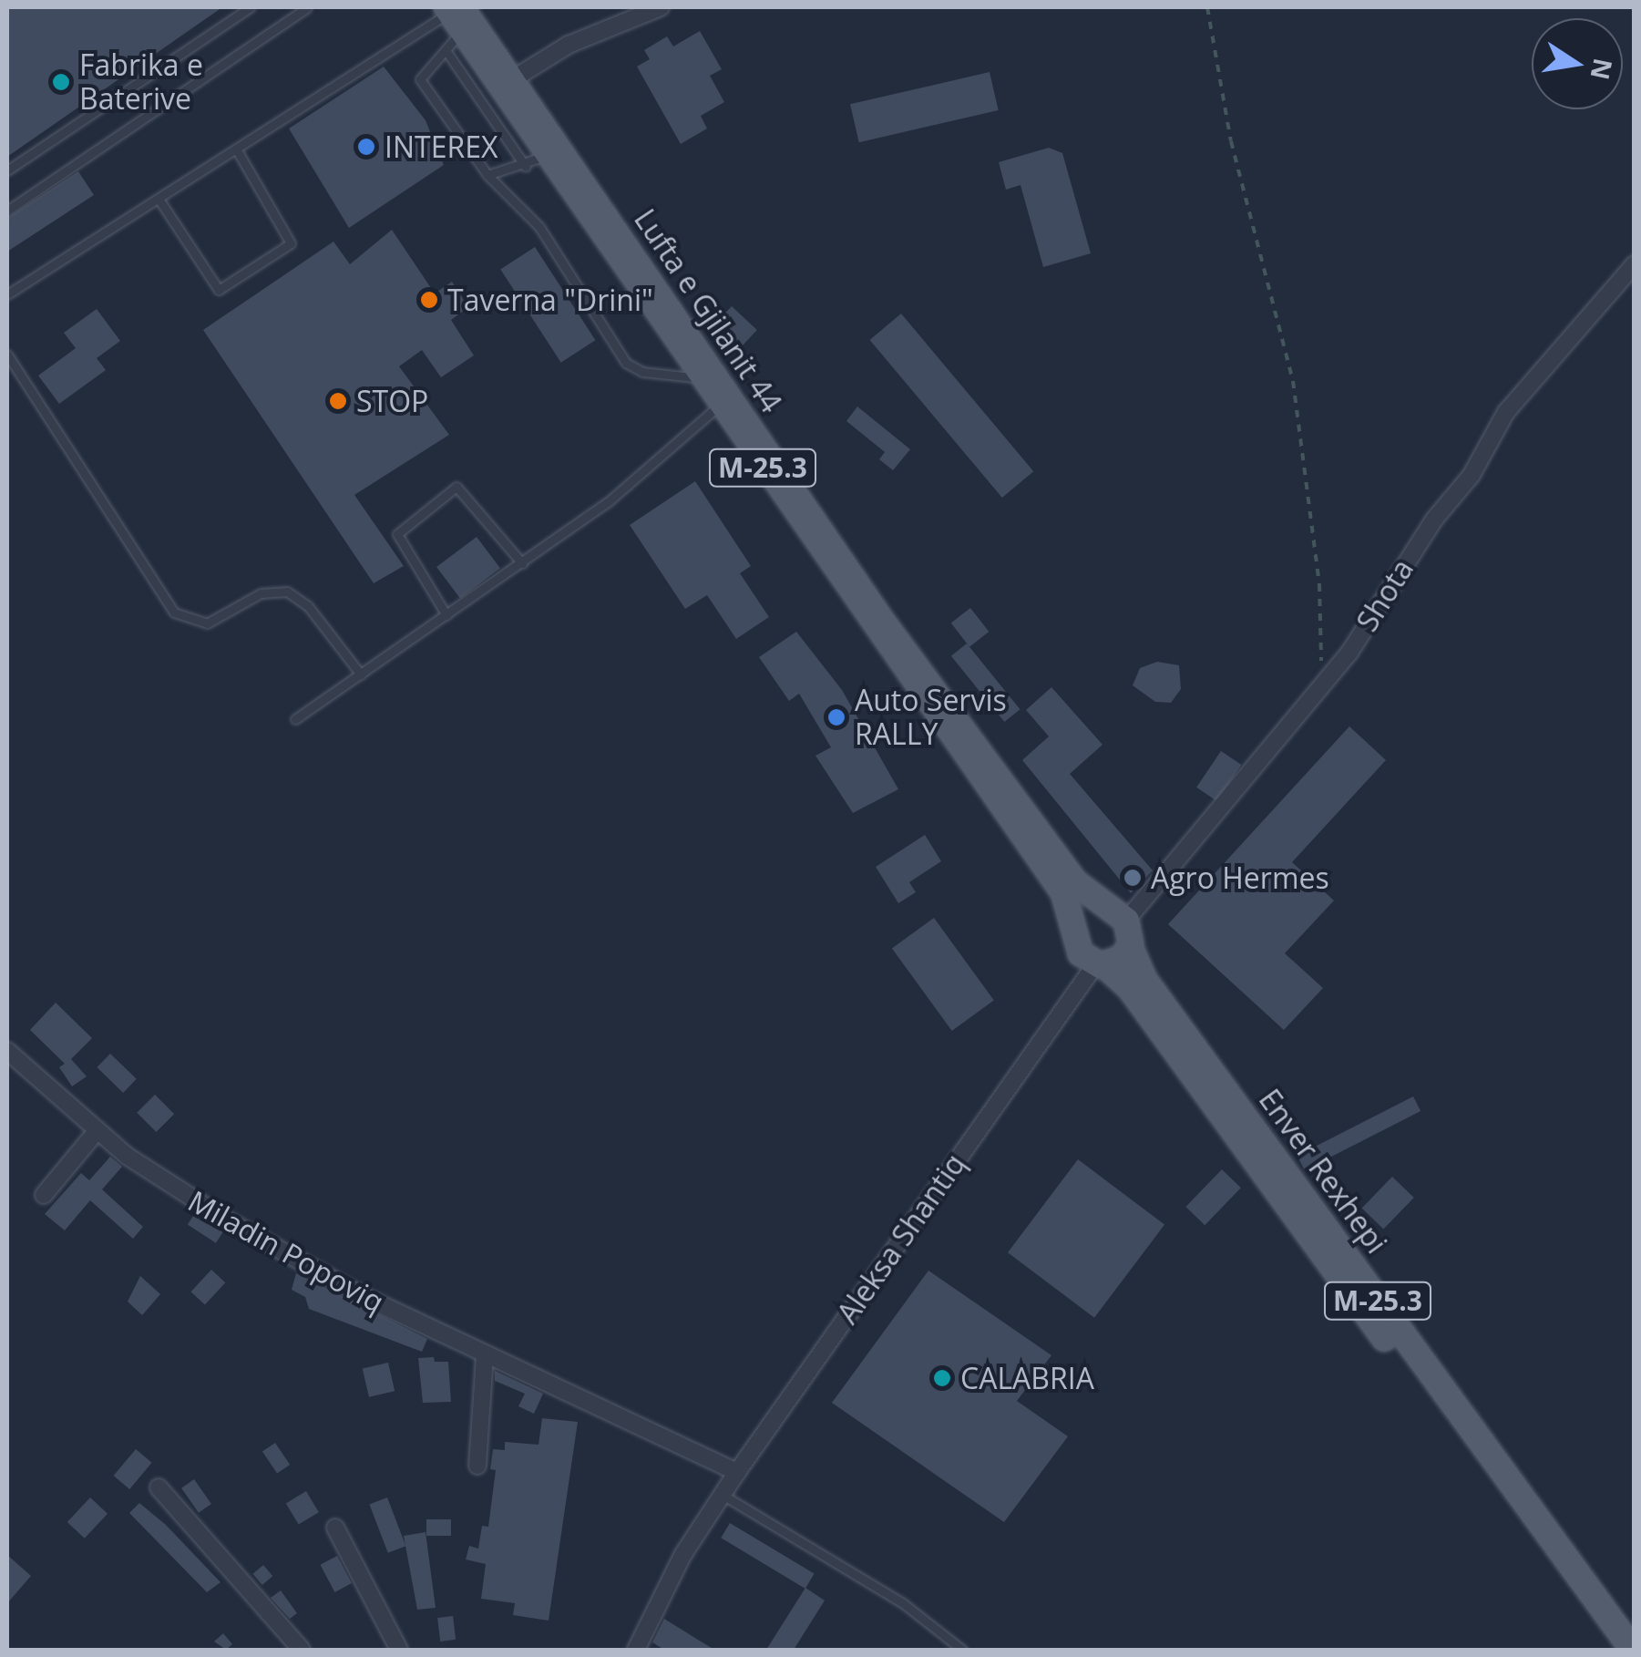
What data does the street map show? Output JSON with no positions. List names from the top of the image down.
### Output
{
  "streets": {
    "main road": ["Lufta e Gjilanit 44", "M-25.3", "Enver Rexhepi"],
    "street": ["Shota", "Aleksa Shantiq", "Miladin Popoviq"]
  },
  "crossings": [
    ["Lufta e Gjilanit 44", "M-25.3"],
    ["Lufta e Gjilanit 44", "Shota"],
    ["Lufta e Gjilanit 44", "Enver Rexhepi"],
    ["Lufta e Gjilanit 44", "Aleksa Shantiq"],
    ["M-25.3", "Shota"],
    ["M-25.3", "Enver Rexhepi"],
    ["M-25.3", "Aleksa Shantiq"],
    ["Shota", "Enver Rexhepi"],
    ["Shota", "Aleksa Shantiq"],
    ["Enver Rexhepi", "Aleksa Shantiq"],
    ["Aleksa Shantiq", "Miladin Popoviq"]
  ],
  "places": [
    "Fabrika e Baterive",
    "INTEREX",
    "Taverna \"Drini\"",
    "STOP",
    "Auto Servis RALLY",
    "Agro Hermes",
    "CALABRIA"
  ],
  "north": "right"
}
